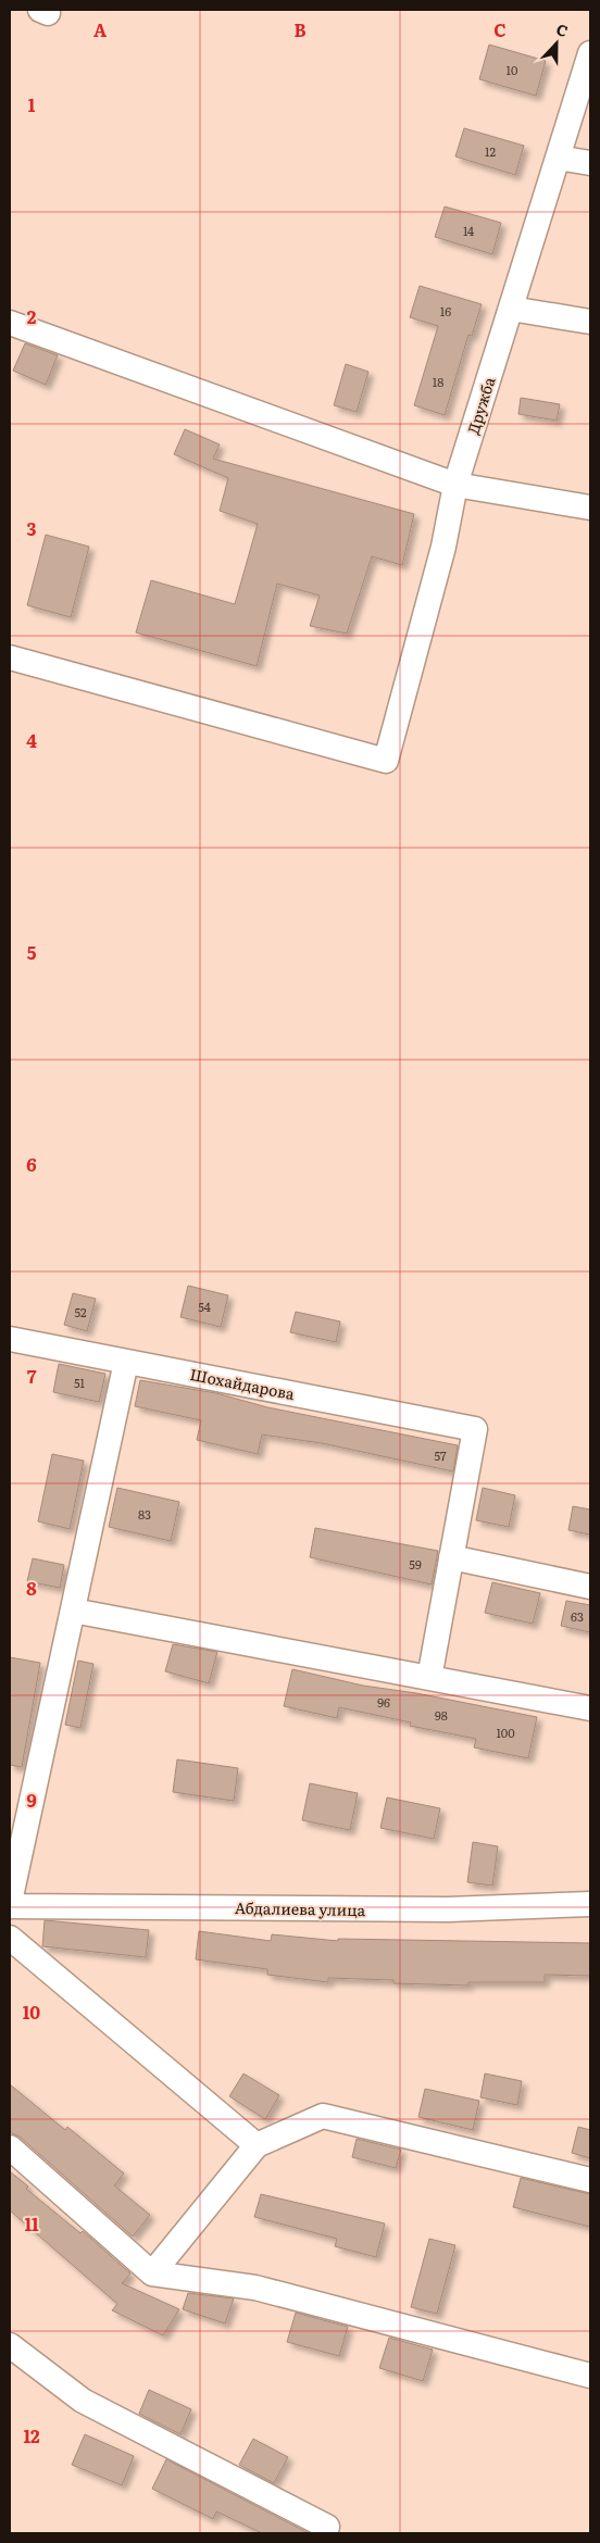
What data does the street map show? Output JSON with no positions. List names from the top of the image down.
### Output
{
  "streets": {
    "street": ["Дружба", "Шохайдарова", "Абдалиева улица"]
  },
  "house_numbers": [
    "10",
    "12",
    "14",
    "16",
    "18",
    "54",
    "52",
    "51",
    "57",
    "83",
    "59",
    "63",
    "96",
    "98",
    "100"
  ],
  "north": "top",
  "grid": {
    "columns": ["A", "B", "C"],
    "rows": [
      "1",
      "2",
      "3",
      "4",
      "5",
      "6",
      "7",
      "8",
      "9",
      "10",
      "11",
      "12"
    ]
  }
}
